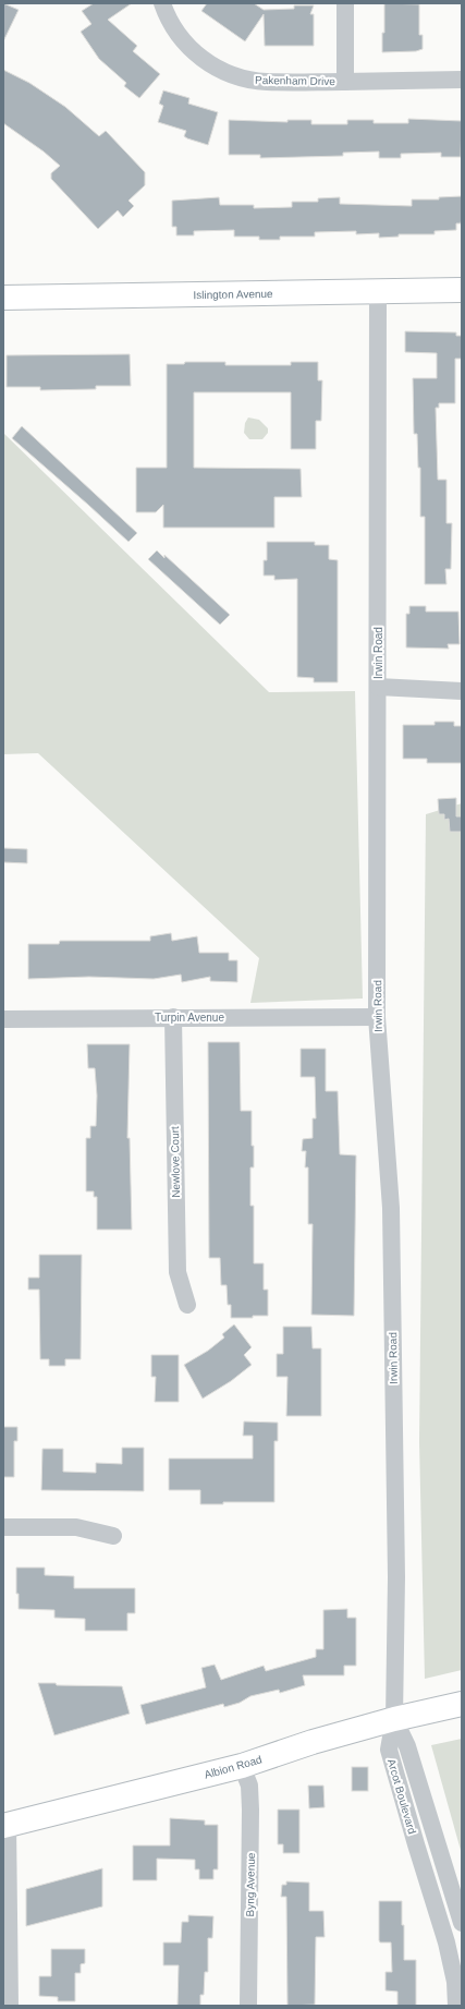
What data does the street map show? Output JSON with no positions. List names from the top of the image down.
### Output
{
  "streets": {
    "main road": ["Islington Avenue", "Albion Road"],
    "street": [
      "Pakenham Drive",
      "Irwin Road",
      "Turpin Avenue",
      "Newlove Court",
      "Arcot Boulevard",
      "Byng Avenue"
    ]
  },
  "crossings": [
    ["Islington Avenue", "Irwin Road"],
    ["Irwin Road", "Turpin Avenue"],
    ["Irwin Road", "Albion Road"],
    ["Irwin Road", "Arcot Boulevard"],
    ["Turpin Avenue", "Newlove Court"],
    ["Albion Road", "Arcot Boulevard"],
    ["Albion Road", "Byng Avenue"]
  ]
}
